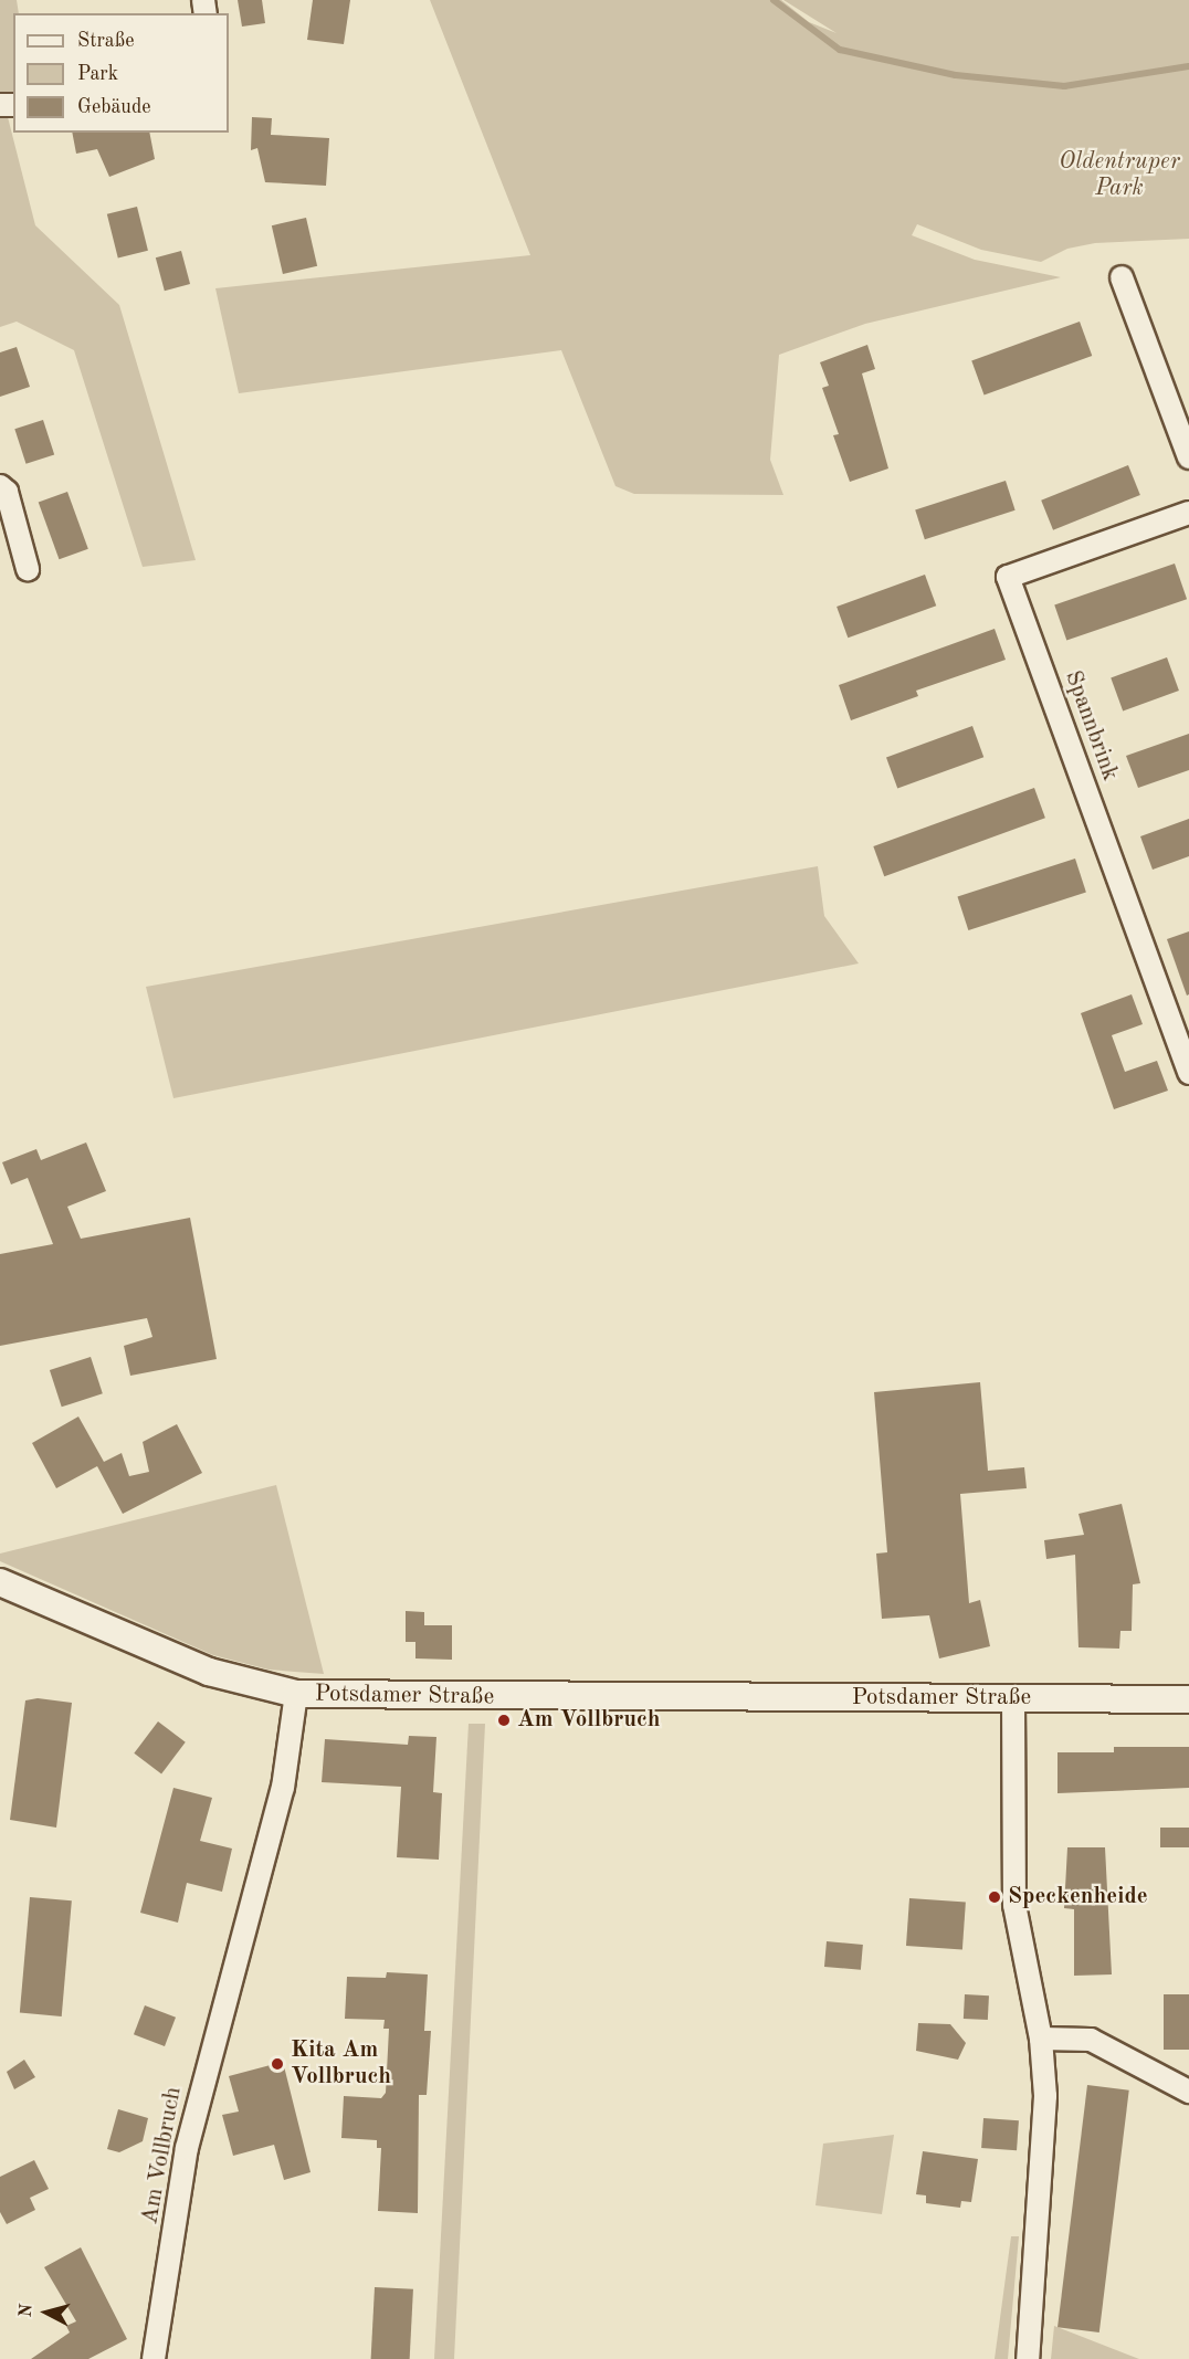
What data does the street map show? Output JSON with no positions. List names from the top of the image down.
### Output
{
  "streets": {
    "street": ["Spannbrink", "Potsdamer Straße", "Am Vollbruch"]
  },
  "crossings": [
    ["Potsdamer Straße", "Am Vollbruch"]
  ],
  "parks": ["Oldentruper Park"],
  "places": ["Am Vollbruch", "Speckenheide", "Kita Am Vollbruch"],
  "legend": ["Straße", "Park", "Gebäude"],
  "north": "left"
}
